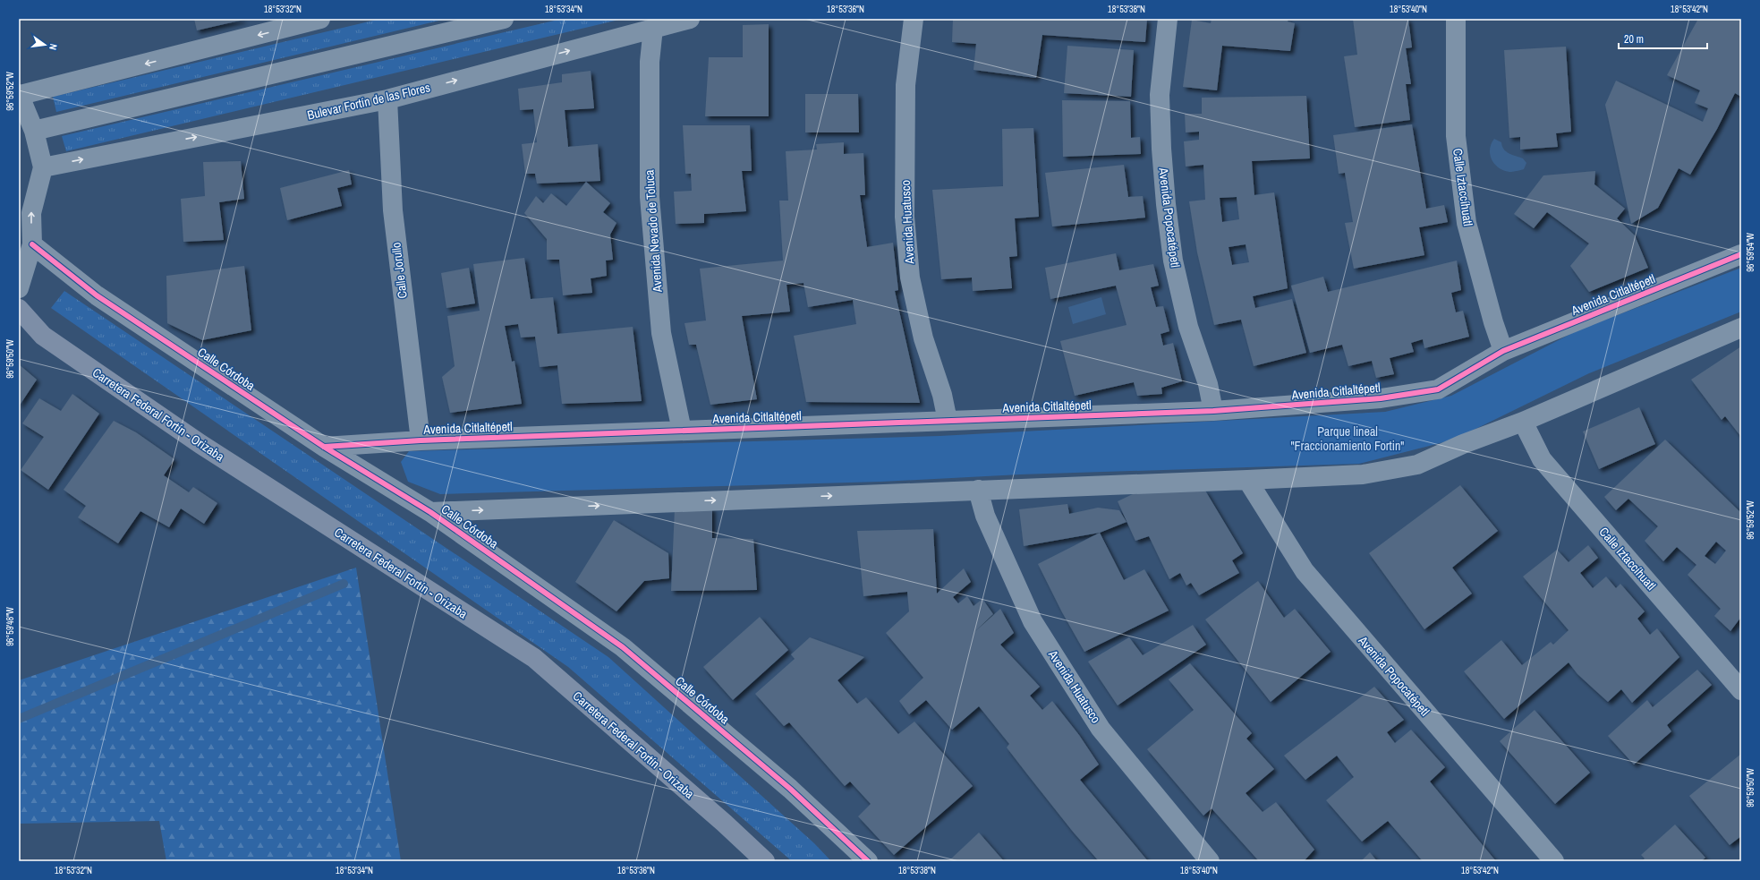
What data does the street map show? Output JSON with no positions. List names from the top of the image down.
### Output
{
  "streets": {
    "main road": ["Carretera Federal Fortín - Orizaba"],
    "street": [
      "Bulevar Fortín de las Flores",
      "Calle Iztaccíhuatl",
      "Avenida Popocatépetl",
      "Avenida Huatusco",
      "Avenida Nevado de Toluca",
      "Calle Jorullo",
      "Avenida Citlaltépetl",
      "Calle Córdoba"
    ]
  },
  "crossings": [
    ["Bulevar Fortín de las Flores", "Avenida Nevado de Toluca"],
    ["Bulevar Fortín de las Flores", "Calle Jorullo"],
    ["Calle Iztaccíhuatl", "Avenida Citlaltépetl"],
    ["Avenida Popocatépetl", "Avenida Citlaltépetl"],
    ["Avenida Huatusco", "Avenida Citlaltépetl"],
    ["Avenida Nevado de Toluca", "Avenida Citlaltépetl"],
    ["Calle Jorullo", "Avenida Citlaltépetl"],
    ["Avenida Citlaltépetl", "Calle Córdoba"]
  ],
  "parks": ["Parque lineal \"Fraccionamiento Fortin\""],
  "scale_bar": "20 m",
  "north": "right",
  "coordinates": [
    "18°53'32\"N",
    "18°53'34\"N",
    "18°53'36\"N",
    "18°53'38\"N",
    "18°53'40\"N",
    "18°53'42\"N",
    "96°59'52\"W",
    "96°59'54\"W",
    "96°59'50\"W",
    "96°59'48\"W"
  ]
}
